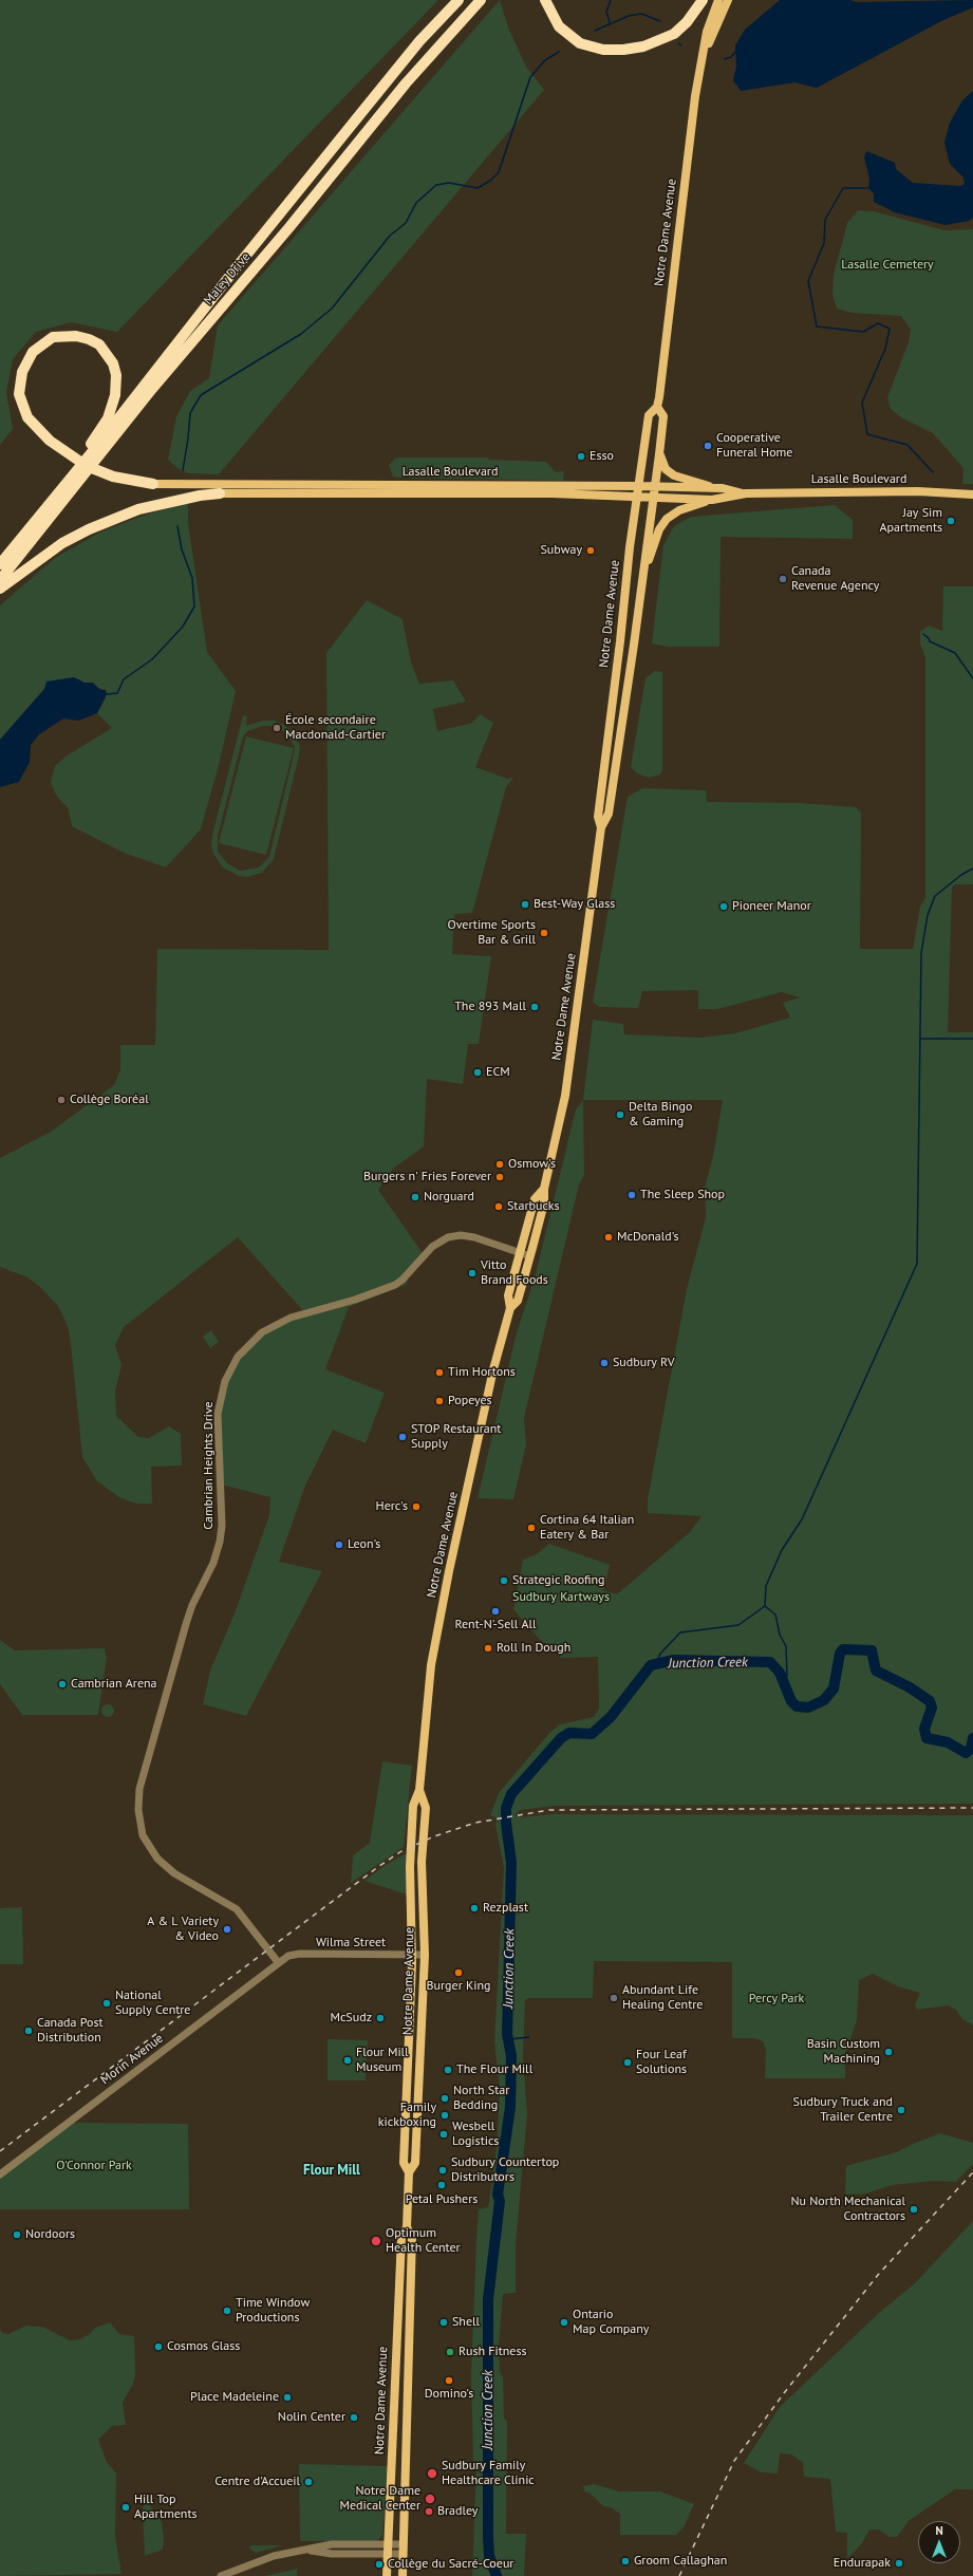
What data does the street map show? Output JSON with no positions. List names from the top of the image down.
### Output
{
  "streets": {
    "highway": ["Maley Drive"],
    "main road": ["Notre Dame Avenue", "Lasalle Boulevard"],
    "street": ["Cambrian Heights Drive", "Wilma Street", "Morin Avenue"]
  },
  "crossings": [
    ["Notre Dame Avenue", "Lasalle Boulevard"],
    ["Notre Dame Avenue", "Cambrian Heights Drive"],
    ["Notre Dame Avenue", "Wilma Street"],
    ["Cambrian Heights Drive", "Wilma Street"],
    ["Cambrian Heights Drive", "Morin Avenue"],
    ["Wilma Street", "Morin Avenue"]
  ],
  "districts": ["Flour Mill"],
  "water": ["Junction Creek"],
  "parks": [
    "Lasalle Cemetery",
    "Sudbury Kartways",
    "Percy Park",
    "O'Connor Park"
  ],
  "places": [
    "Cooperative Funeral Home",
    "Esso",
    "Jay Sim Apartments",
    "Subway",
    "Canada Revenue Agency",
    "École secondaire Macdonald-Cartier",
    "Best-Way Glass",
    "Pioneer Manor",
    "Overtime Sports Bar & Grill",
    "The 893 Mall",
    "ECM",
    "Collège Boréal",
    "Delta Bingo & Gaming",
    "Osmow's",
    "Burgers n' Fries Forever",
    "The Sleep Shop",
    "Norguard",
    "Starbucks",
    "McDonald's",
    "Vitto Brand Foods",
    "Sudbury RV",
    "Tim Hortons",
    "Popeyes",
    "STOP Restaurant Supply",
    "Herc's",
    "Cortina 64 Italian Eatery & Bar",
    "Leon's",
    "Strategic Roofing",
    "Rent-N'-Sell All",
    "Roll In Dough",
    "Cambrian Arena",
    "Rezplast",
    "A & L Variety & Video",
    "Burger King",
    "Abundant Life Healing Centre",
    "National Supply Centre",
    "McSudz",
    "Canada Post Distribution",
    "Basin Custom Machining",
    "Flour Mill Museum",
    "Four Leaf Solutions",
    "The Flour Mill",
    "North Star Bedding",
    "Sudbury Truck and Trailer Centre",
    "Family kickboxing",
    "Wesbell Logistics",
    "Sudbury Countertop Distributors",
    "Petal Pushers",
    "Nu North Mechanical Contractors",
    "Nordoors",
    "Optimum Health Center",
    "Time Window Productions",
    "Shell",
    "Ontario Map Company",
    "Cosmos Glass",
    "Rush Fitness",
    "Domino's",
    "Place Madeleine",
    "Nolin Center",
    "Sudbury Family Healthcare Clinic",
    "Centre d'Accueil",
    "Notre Dame Medical Center",
    "Hill Top Apartments",
    "Bradley",
    "Groom Callaghan",
    "Endurapak",
    "Collège du Sacré-Coeur"
  ],
  "north": "top"
}
